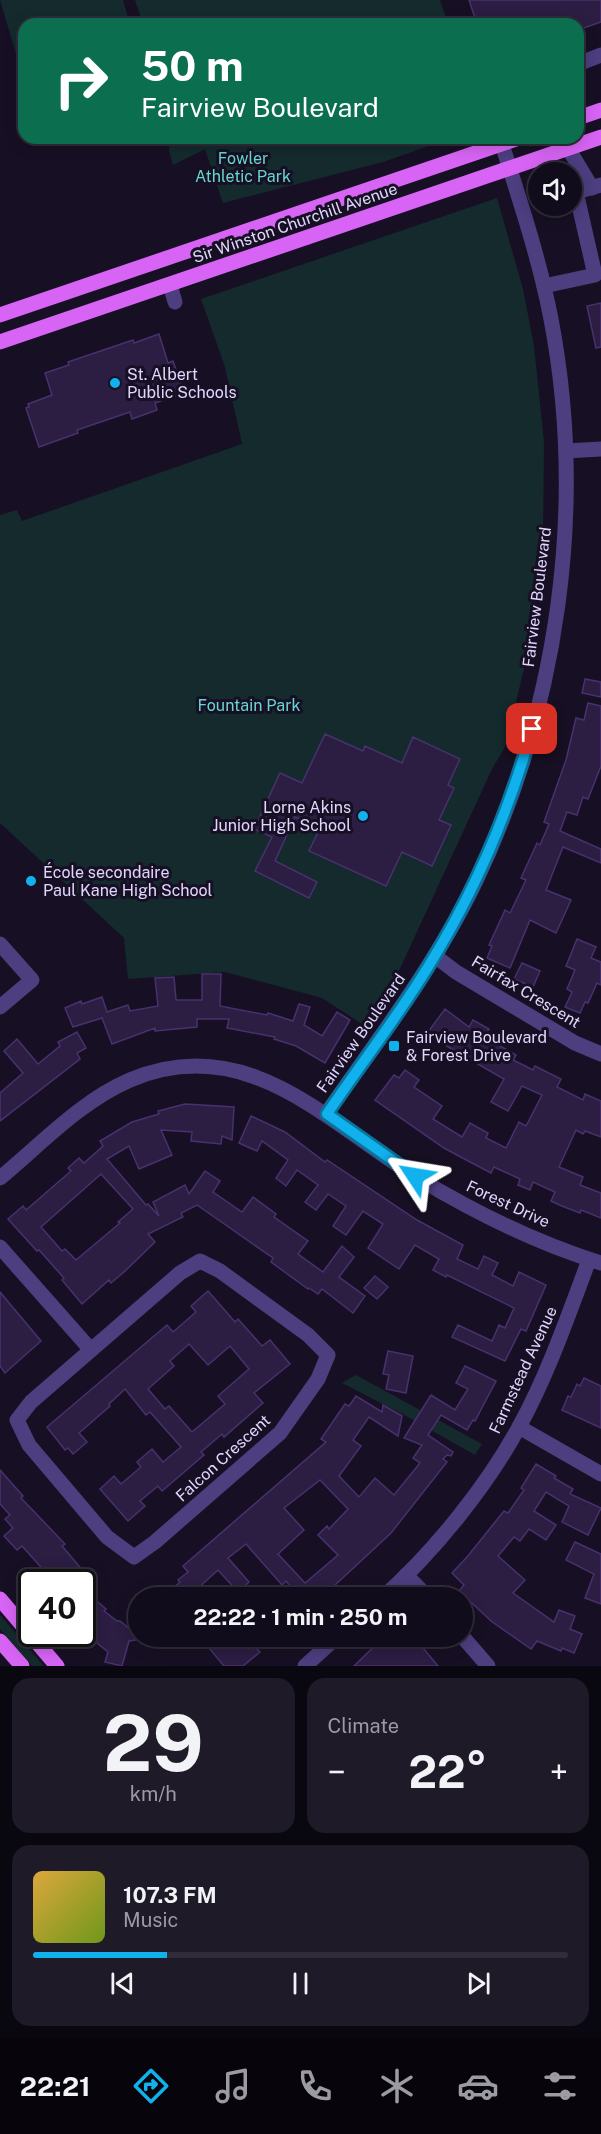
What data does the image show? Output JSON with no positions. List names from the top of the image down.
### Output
{
  "streets": {
    "main road": ["Sir Winston Churchill Avenue"],
    "street": [
      "Fairview Boulevard",
      "Fairfax Crescent",
      "Forest Drive",
      "Farmstead Avenue",
      "Falcon Crescent"
    ]
  },
  "crossings": [
    ["Sir Winston Churchill Avenue", "Fairview Boulevard"],
    ["Fairview Boulevard", "Fairfax Crescent"],
    ["Fairview Boulevard", "Forest Drive"],
    ["Forest Drive", "Farmstead Avenue"]
  ],
  "parks": ["Fowler Athletic Park", "Fountain Park"],
  "places": {
    "other": ["St. Albert Public Schools", "Lorne Akins Junior High School", "École secondaire Paul Kane High School"],
    "transit": ["Fairview Boulevard & Forest Drive"]
  },
  "page": {
    "turn": ["50 m", "Fairview Boulevard"],
    "limit": "40",
    "trip": "22:22 · 1 min · 250 m",
    "tile": [
      ["29", "km/h"],
      "Climate"
    ],
    "heat": ["−", "22°", "+"],
    "song": ["107.3 FM", "Music"],
    "tabs": "22:21"
  }
}
